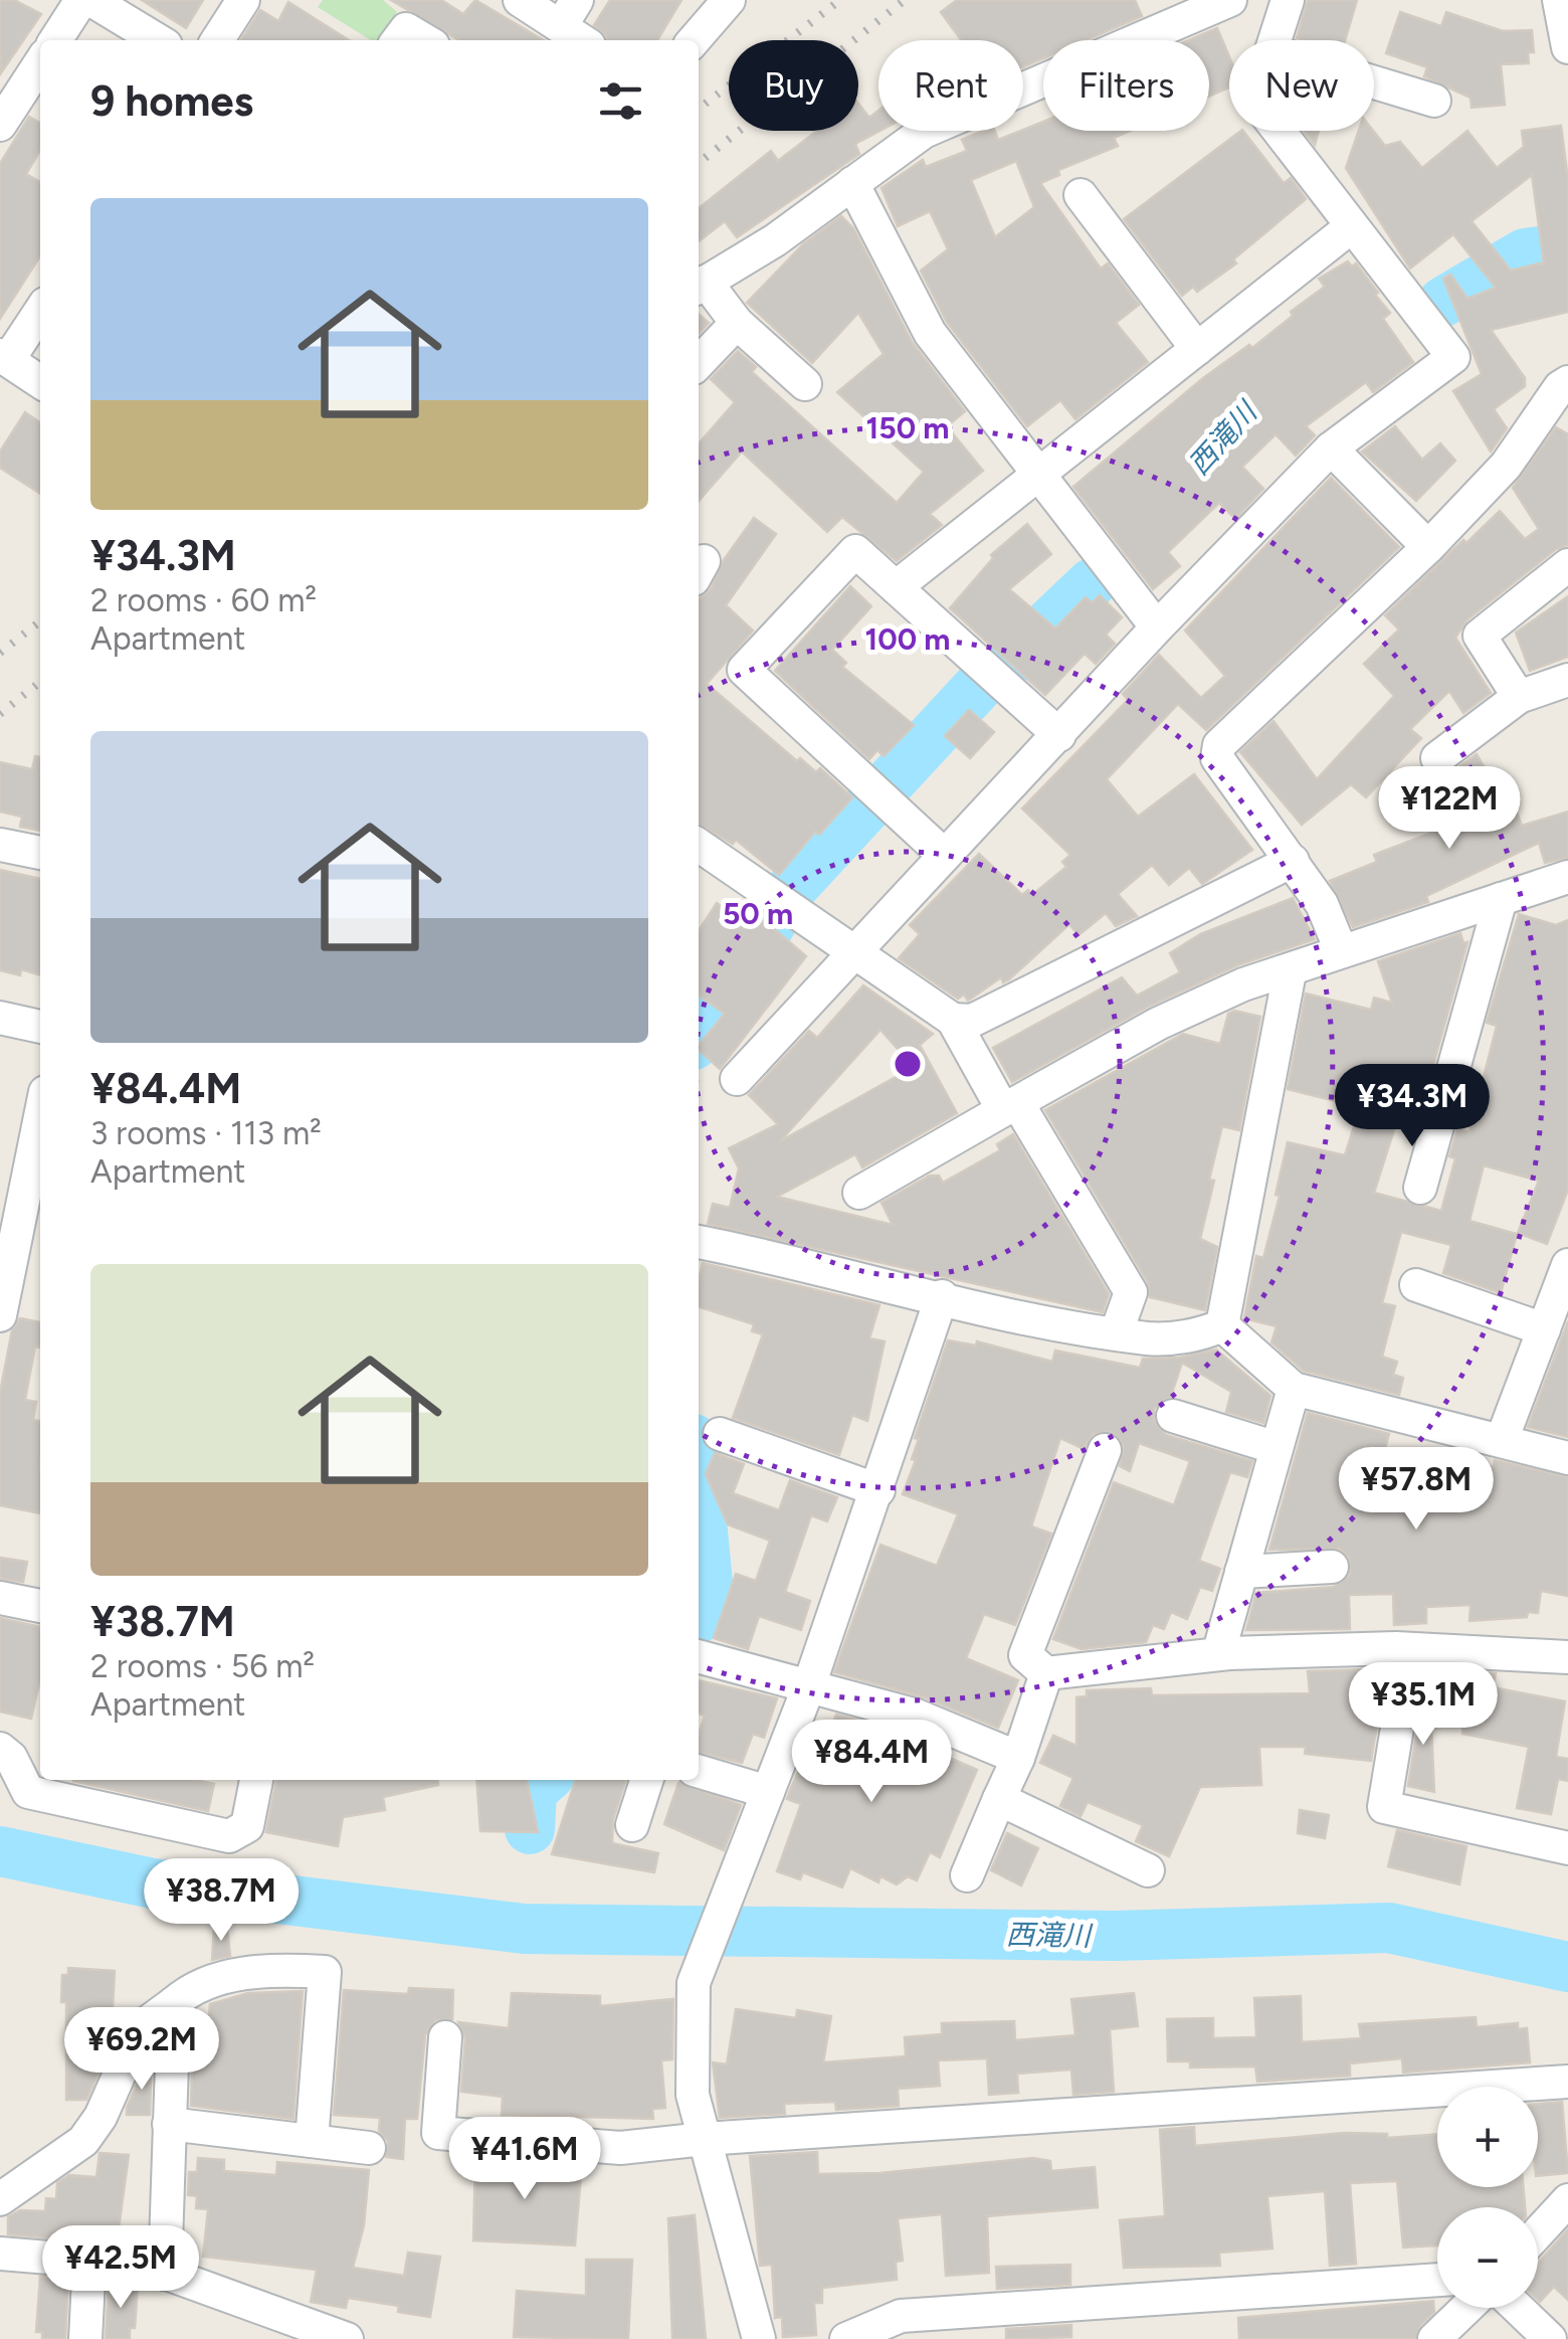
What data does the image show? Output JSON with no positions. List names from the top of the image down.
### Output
{
  "water": ["西滝川"],
  "page": {
    "chip": [
      "Buy",
      "Rent",
      "Filters",
      "New"
    ],
    "heading": "9 homes",
    "list": [
      {
        "name": "¥34.3M",
        "note": "2 rooms · 60 m² · Apartment"
      },
      {
        "name": "¥84.4M",
        "note": "3 rooms · 113 m² · Apartment"
      },
      {
        "name": "¥38.7M",
        "note": "2 rooms · 56 m² · Apartment"
      }
    ],
    "price": [
      "¥122M",
      "¥34.3M",
      "¥57.8M",
      "¥35.1M",
      "¥84.4M",
      "¥38.7M",
      "¥69.2M",
      "¥41.6M",
      "¥42.5M"
    ],
    "map_buttons": ["+", "−"]
  },
  "rings": ["150 m", "100 m", "50 m"]
}
